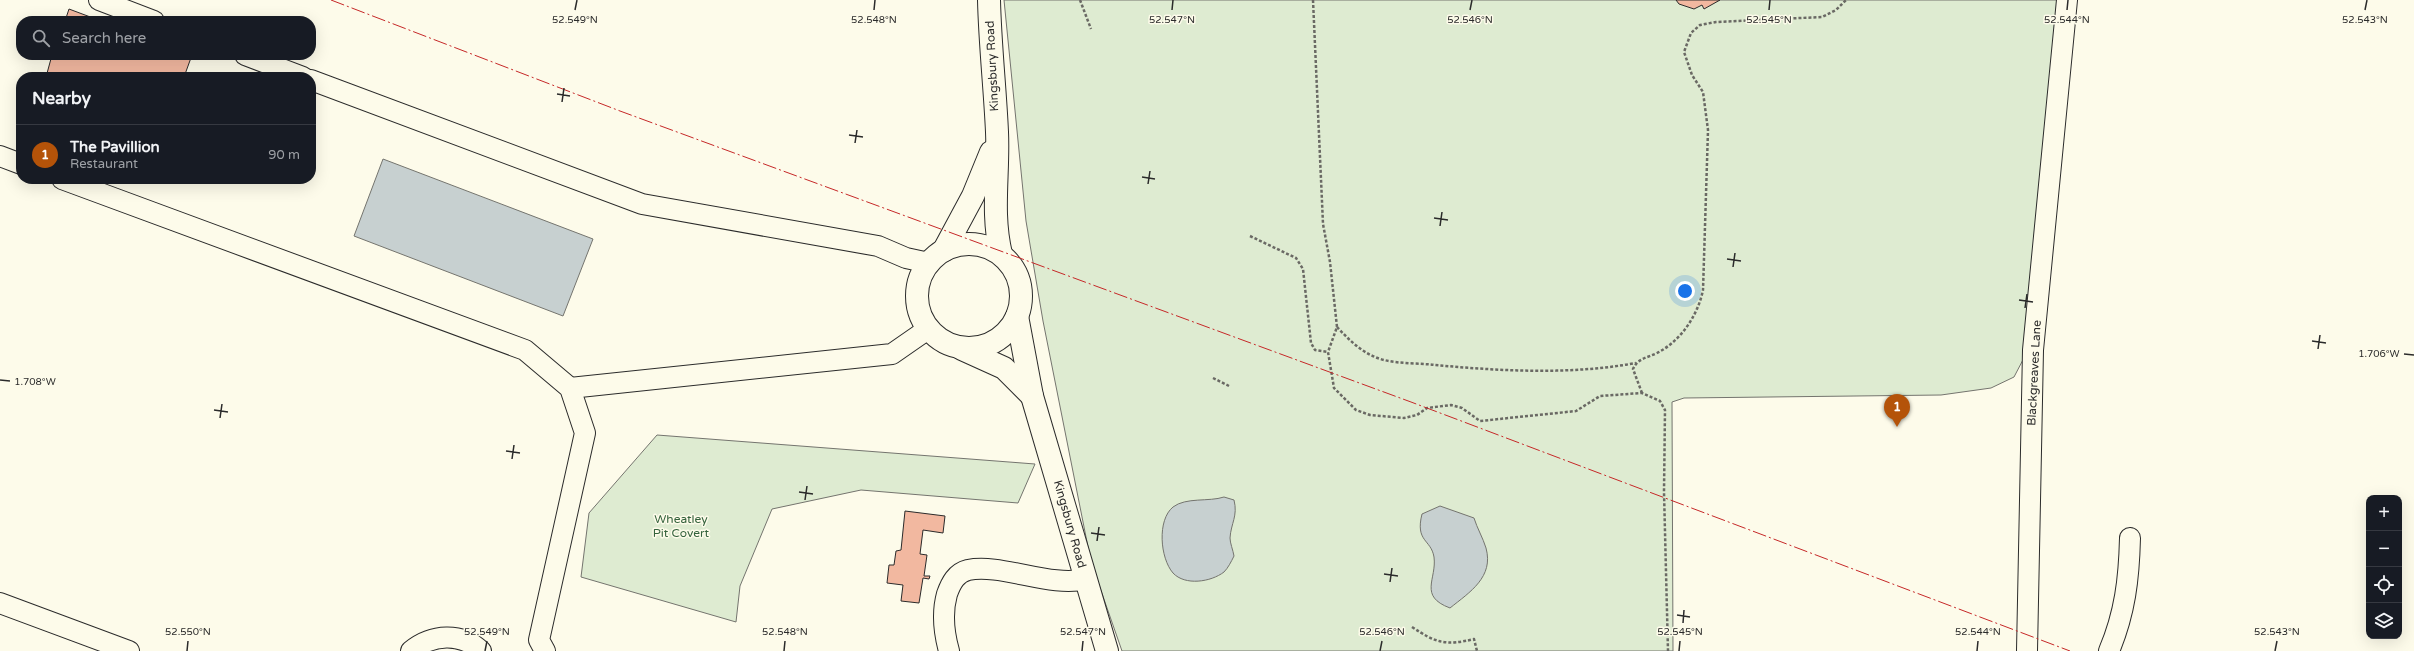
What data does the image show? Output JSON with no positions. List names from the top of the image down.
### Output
{
  "streets": {
    "main road": ["Kingsbury Road"],
    "street": ["Blackgreaves Lane"]
  },
  "parks": ["Wheatley Pit Covert"],
  "page": {
    "search": "Search here",
    "heading": "Nearby",
    "list": [
      {
        "mark": "1",
        "name": "The Pavillion",
        "note": "Restaurant",
        "value": "90 m"
      }
    ],
    "pins": "1",
    "map_buttons": ["+", "−"]
  },
  "coordinates": [
    "52.549°N",
    "52.548°N",
    "52.547°N",
    "52.546°N",
    "52.545°N",
    "52.544°N",
    "52.543°N",
    "1.706°W",
    "1.708°W",
    "52.550°N"
  ]
}
